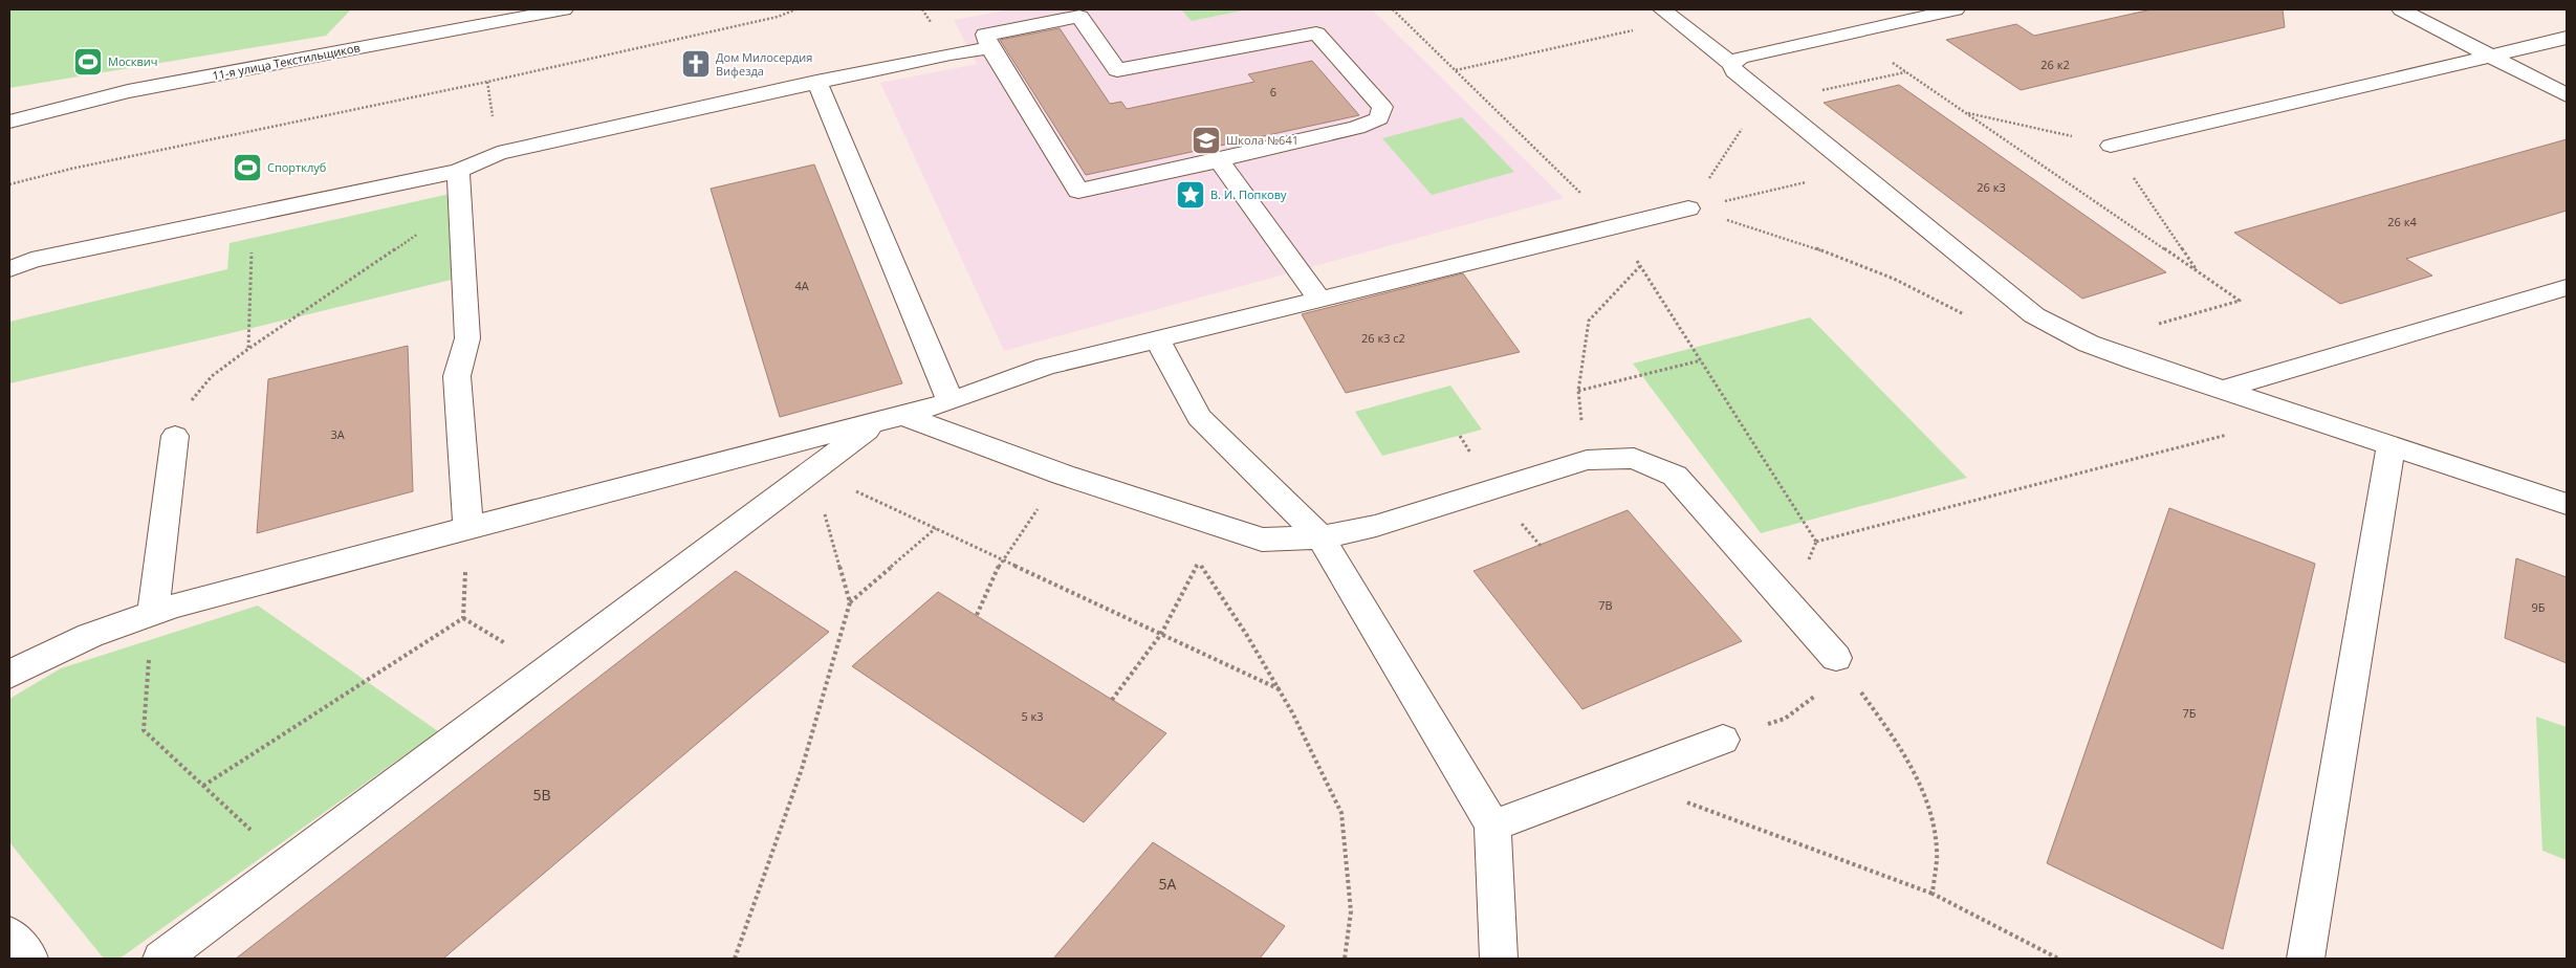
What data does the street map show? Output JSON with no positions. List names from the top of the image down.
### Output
{
  "streets": {
    "street": ["11-я улица Текстильщиков"]
  },
  "places": {
    "sports": ["Москвич", "Спортклуб"],
    "church": ["Дом Милосердия Вифезда"],
    "school or university": ["Школа №641"],
    "place": ["В. И. Попкову"]
  },
  "house_numbers": [
    "26 к2",
    "6",
    "26 к3",
    "26 к4",
    "4А",
    "26 к3 с2",
    "3А",
    "7В",
    "9Б",
    "7Б",
    "5 к3",
    "5В",
    "5А"
  ]
}
